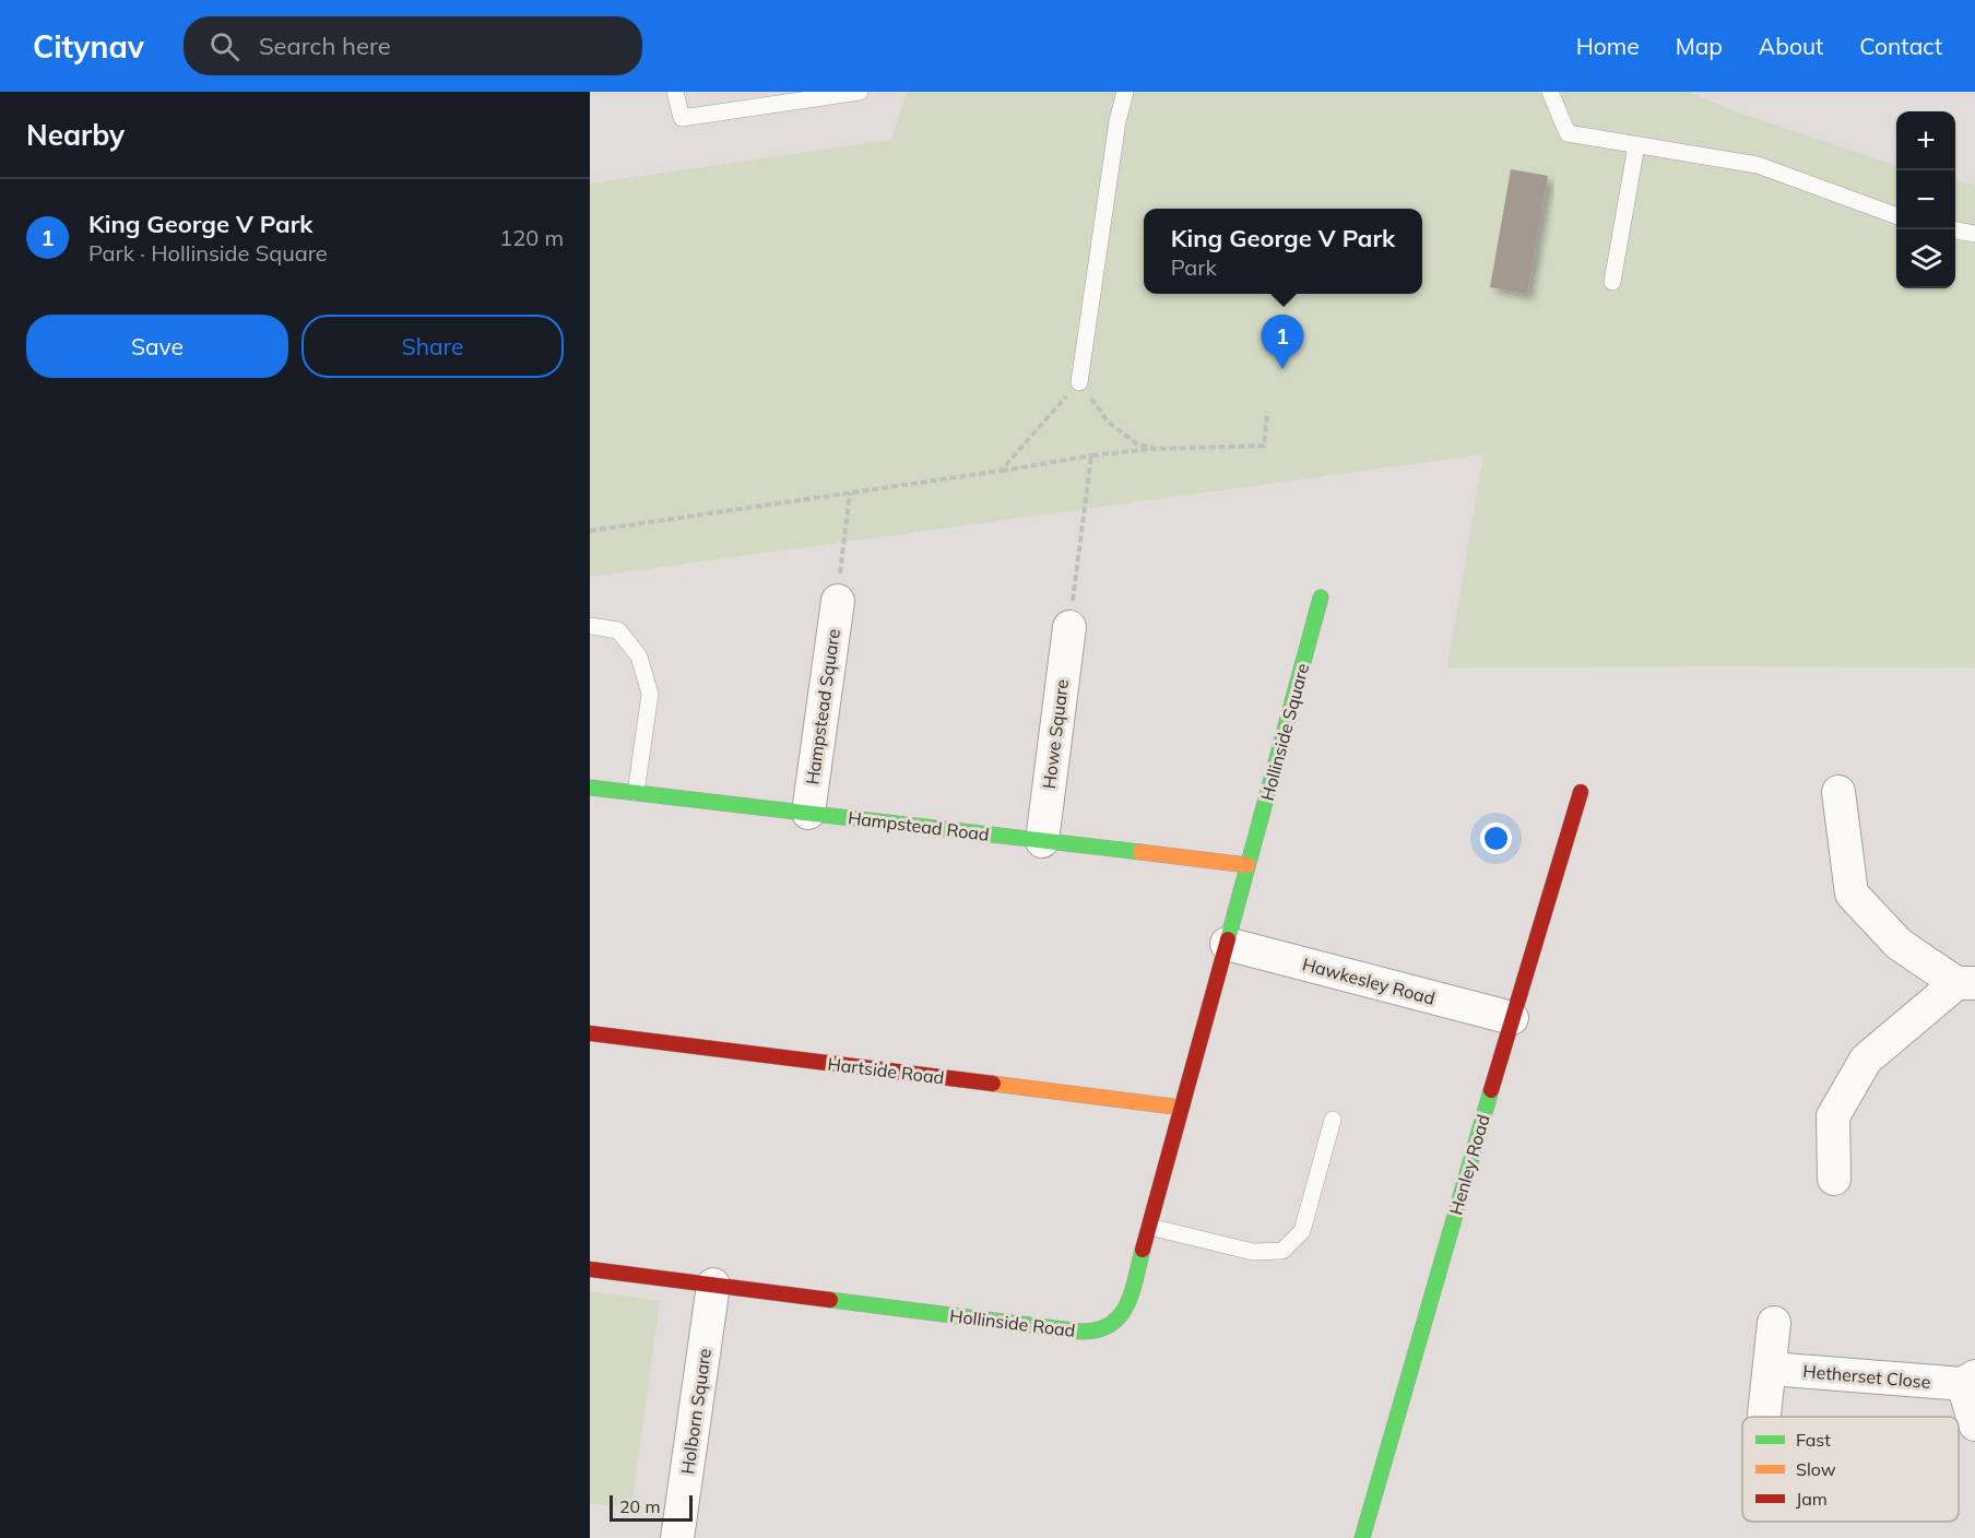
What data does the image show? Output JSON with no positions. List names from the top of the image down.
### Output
{
  "streets": {
    "street": [
      "Hampstead Square",
      "Hollinside Square",
      "Howe Square",
      "Hampstead Road",
      "Hawkesley Road",
      "Hartside Road",
      "Henley Road",
      "Hollinside Road",
      "Hetherset Close",
      "Holborn Square"
    ]
  },
  "crossings": [
    ["Hampstead Square", "Hampstead Road"],
    ["Hollinside Square", "Hampstead Road"],
    ["Hollinside Square", "Hollinside Road"],
    ["Howe Square", "Hampstead Road"],
    ["Hampstead Road", "Hollinside Road"],
    ["Hawkesley Road", "Henley Road"],
    ["Hawkesley Road", "Hollinside Road"],
    ["Hartside Road", "Hollinside Road"],
    ["Hollinside Road", "Holborn Square"]
  ],
  "legend": ["Fast", "Slow", "Jam"],
  "scale_bar": "20 m",
  "page": {
    "header": "Citynav",
    "search": "Search here",
    "nav": [
      "Home",
      "Map",
      "About",
      "Contact"
    ],
    "heading": "Nearby",
    "map_buttons": ["+", "−"],
    "list": [
      {
        "mark": "1",
        "name": "King George V Park",
        "note": "Park · Hollinside Square",
        "value": "120 m"
      }
    ],
    "popup": ["King George V Park", "Park"],
    "buttons": ["Save", "Share"],
    "pins": "1",
    "scale": "20 m"
  }
}
